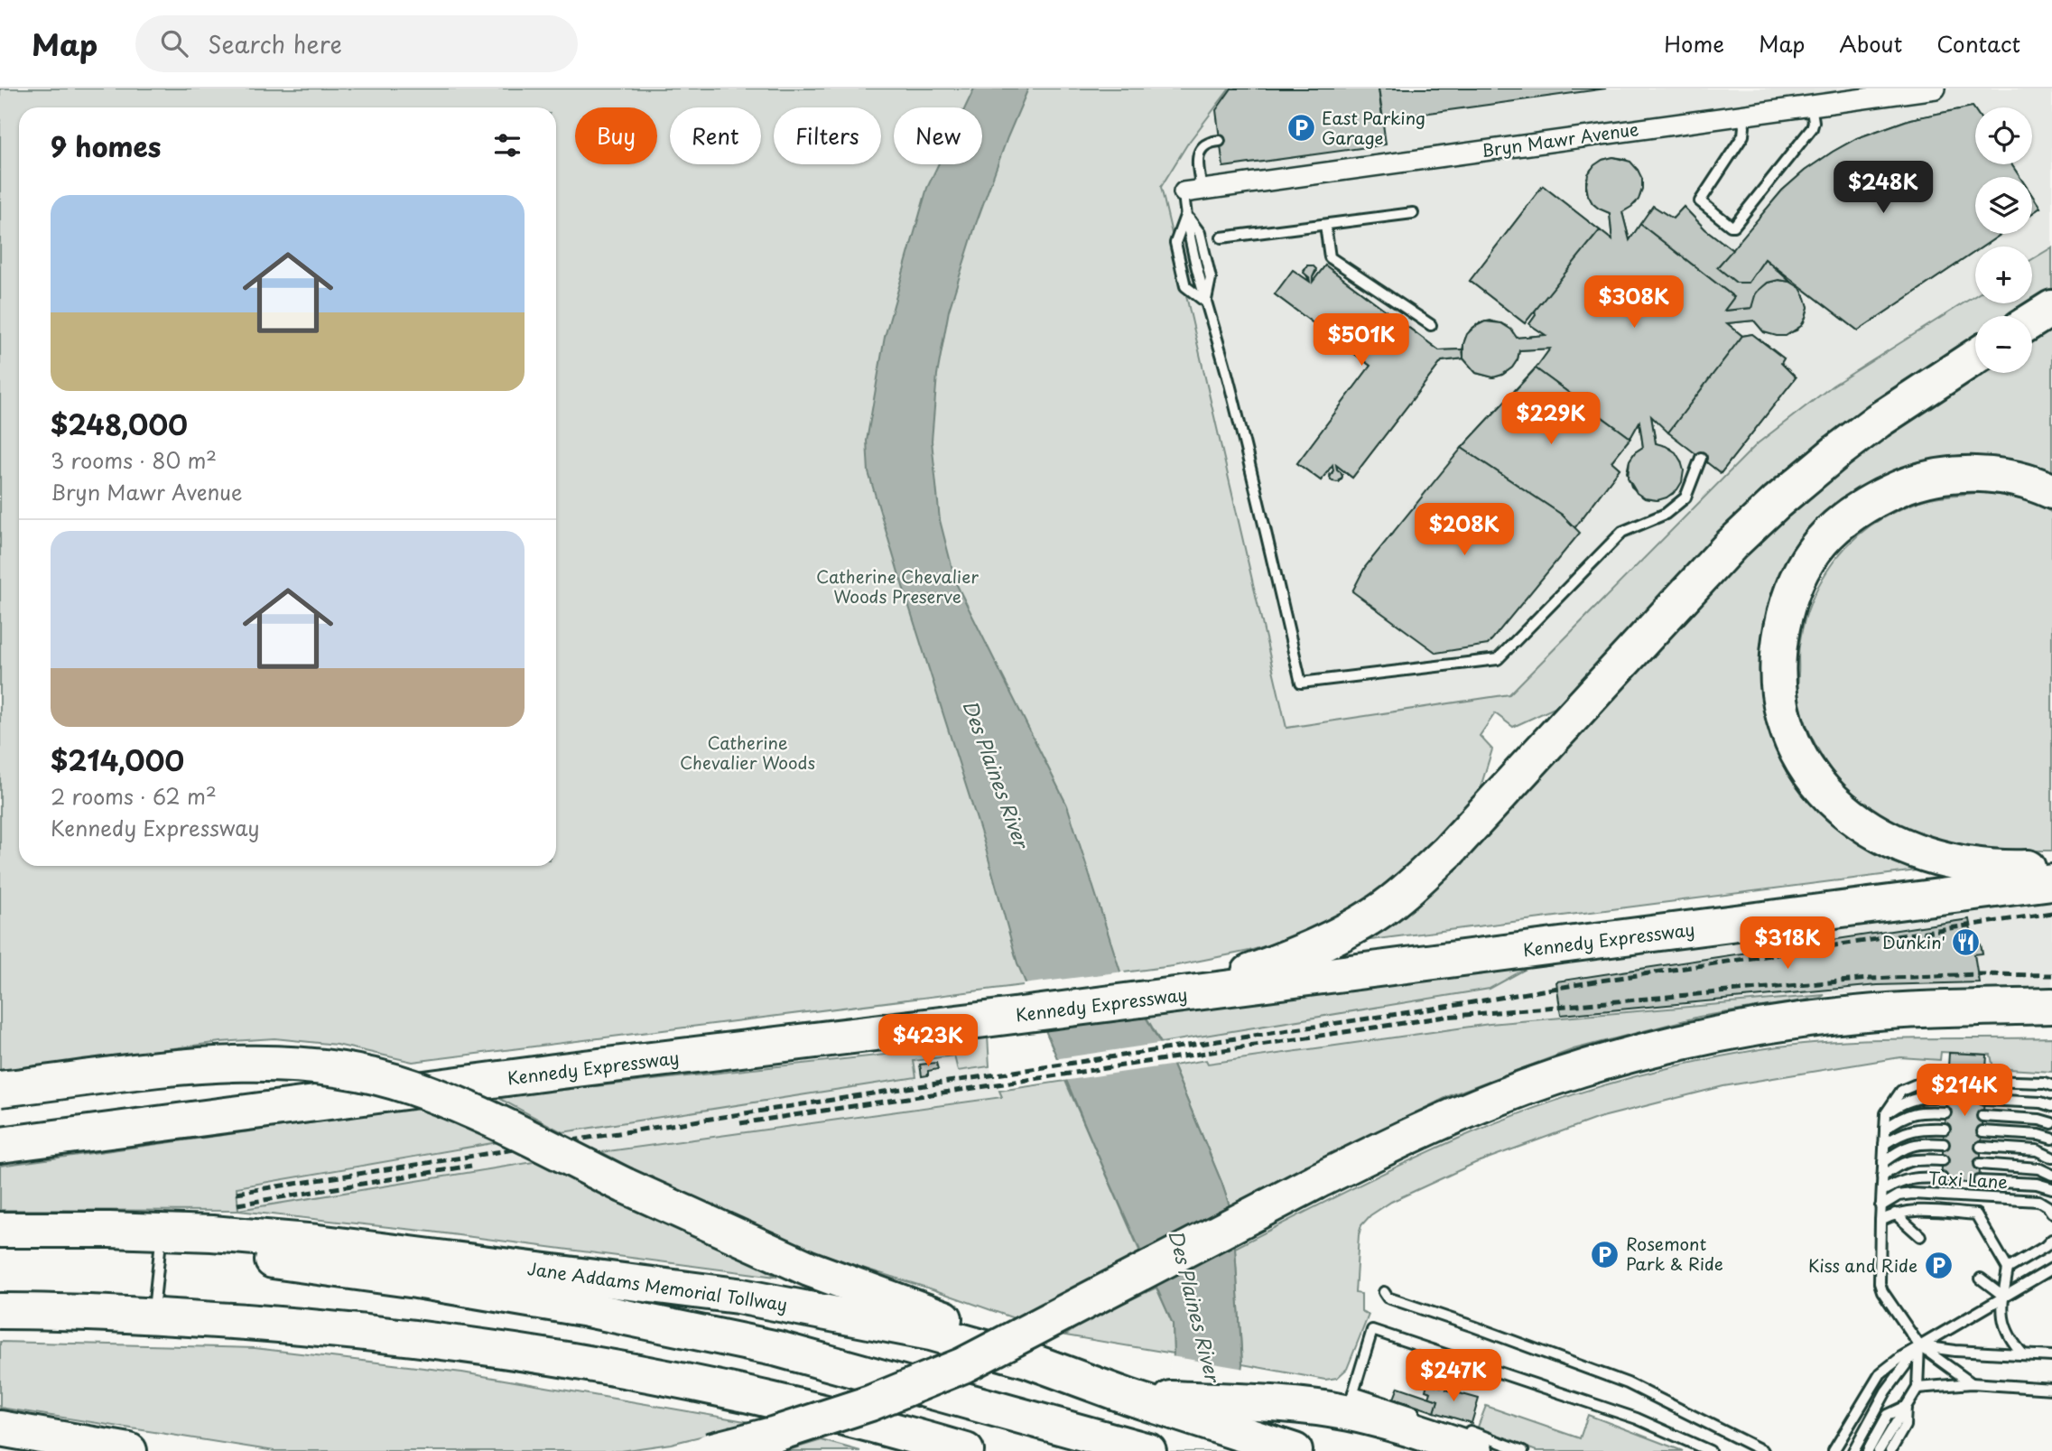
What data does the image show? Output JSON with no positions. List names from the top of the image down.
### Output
{
  "streets": {
    "highway": ["Kennedy Expressway", "Jane Addams Memorial Tollway"],
    "street": ["Bryn Mawr Avenue"],
    "lane": ["Taxi Lane"]
  },
  "water": ["Des Plaines River"],
  "parks": ["Catherine Chevalier Woods Preserve", "Catherine Chevalier Woods"],
  "places": {
    "parking": ["East Parking Garage", "Rosemont Park & Ride", "Kiss and Ride"],
    "restaurant": ["Dunkin'"]
  },
  "page": {
    "header": "Map",
    "search": "Search here",
    "nav": [
      "Home",
      "Map",
      "About",
      "Contact"
    ],
    "map_buttons": ["+", "−"],
    "chip": [
      "Buy",
      "Rent",
      "Filters",
      "New"
    ],
    "heading": "9 homes",
    "price": [
      "$248K",
      "$308K",
      "$501K",
      "$229K",
      "$208K",
      "$318K",
      "$423K",
      "$214K",
      "$247K"
    ],
    "list": [
      {
        "name": "$248,000",
        "note": "3 rooms · 80 m² · Bryn Mawr Avenue"
      },
      {
        "name": "$214,000",
        "note": "2 rooms · 62 m² · Kennedy Expressway"
      }
    ]
  }
}
